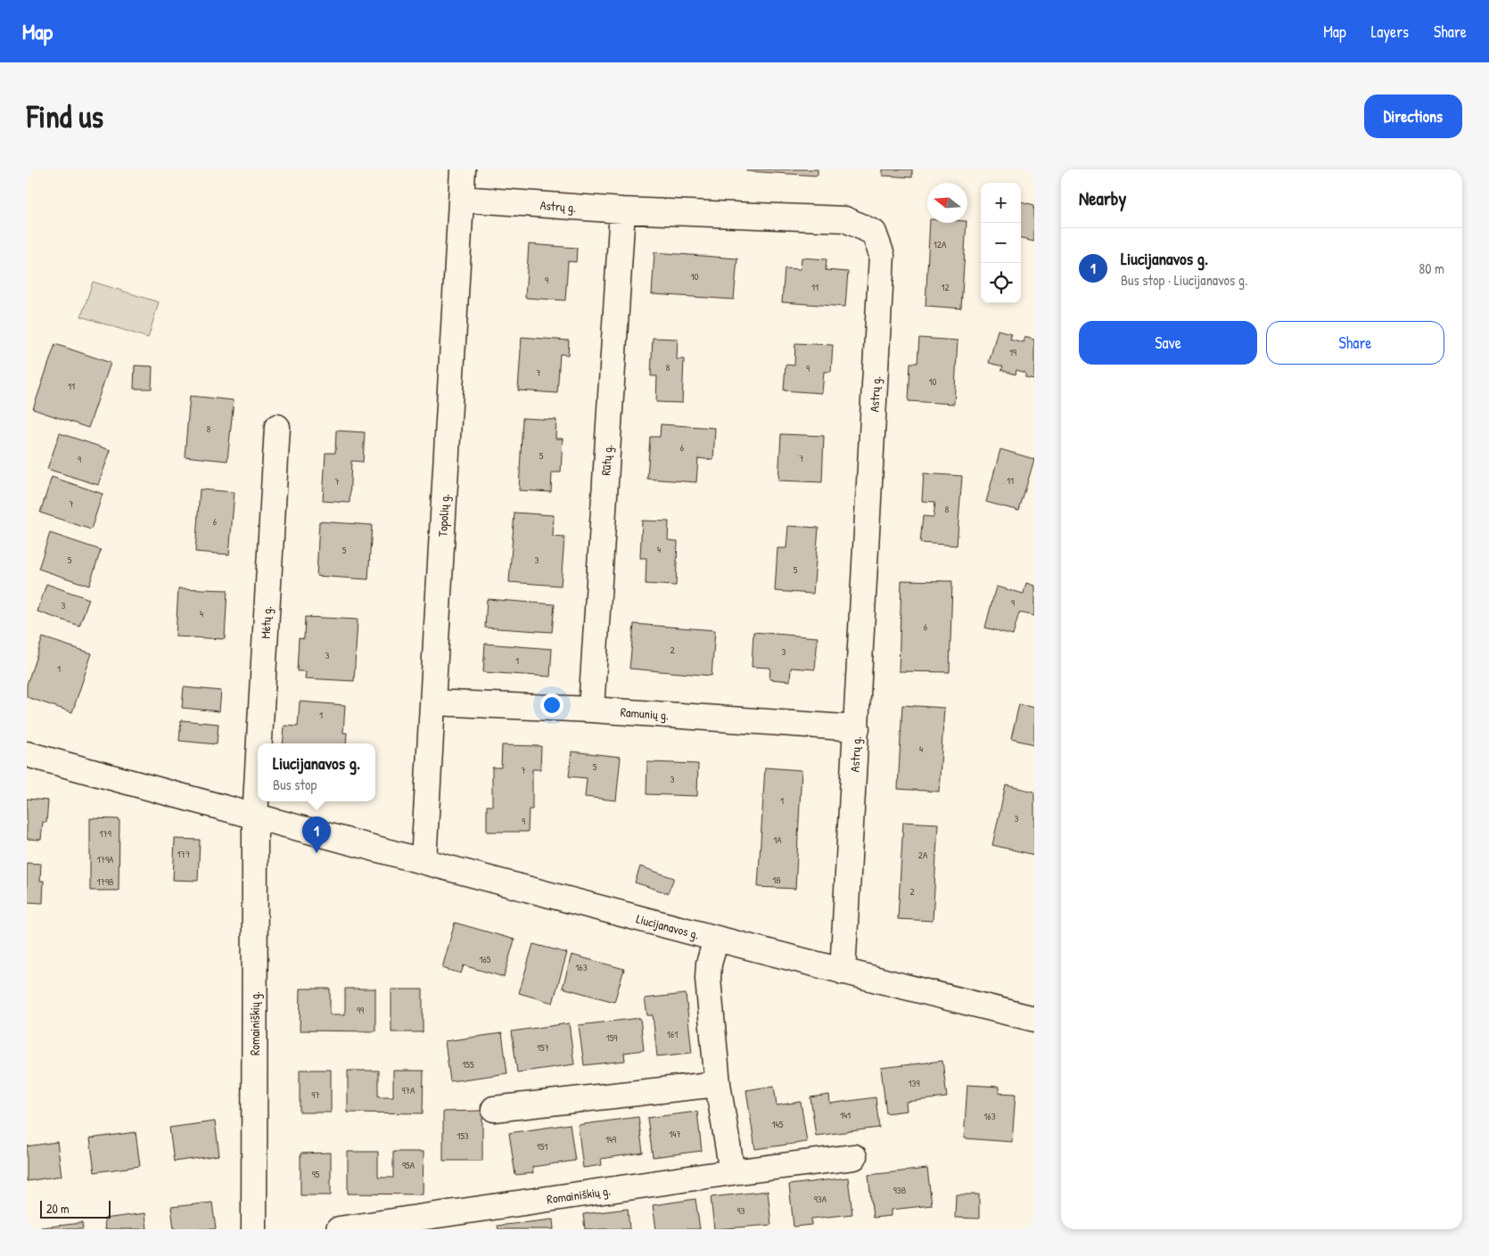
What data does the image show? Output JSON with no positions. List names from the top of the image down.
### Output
{
  "streets": {
    "street": [
      "Astrų g.",
      "Rūtų g.",
      "Topolių g.",
      "Mėtų g.",
      "Ramunių g.",
      "Liucijanavos g.",
      "Romainiškių g."
    ]
  },
  "crossings": [
    ["Astrų g.", "Rūtų g."],
    ["Astrų g.", "Topolių g."],
    ["Astrų g.", "Ramunių g."],
    ["Astrų g.", "Liucijanavos g."],
    ["Rūtų g.", "Ramunių g."],
    ["Topolių g.", "Ramunių g."],
    ["Topolių g.", "Liucijanavos g."],
    ["Mėtų g.", "Liucijanavos g."],
    ["Mėtų g.", "Romainiškių g."],
    ["Liucijanavos g.", "Romainiškių g."]
  ],
  "house_numbers": [
    "12A",
    "10",
    "9",
    "11",
    "12",
    "19",
    "8",
    "9",
    "7",
    "10",
    "11",
    "8",
    "6",
    "5",
    "7",
    "9",
    "11",
    "7",
    "7",
    "8",
    "6",
    "4",
    "5",
    "5",
    "3",
    "5",
    "9",
    "3",
    "4",
    "6",
    "2",
    "3",
    "3",
    "1",
    "1",
    "1",
    "4",
    "5",
    "7",
    "3",
    "1",
    "3",
    "9",
    "179",
    "1A",
    "177",
    "2A",
    "179A",
    "1B",
    "179B",
    "2",
    "165",
    "163",
    "99",
    "161",
    "159",
    "157",
    "155",
    "139",
    "97A",
    "97",
    "141",
    "163",
    "145",
    "147",
    "153",
    "149",
    "151",
    "95A",
    "95",
    "93B",
    "93A",
    "93"
  ],
  "scale_bar": "20 m",
  "north": "left",
  "page": {
    "header": "Map",
    "nav": ["Map", "Layers", "Share"],
    "buttons": [
      "Directions",
      ["Save", "Share"]
    ],
    "title": "Find us",
    "heading": "Nearby",
    "map_buttons": ["+", "−"],
    "list": [
      {
        "mark": "1",
        "name": "Liucijanavos g.",
        "note": "Bus stop · Liucijanavos g.",
        "value": "80 m"
      }
    ],
    "popup": ["Liucijanavos g.", "Bus stop"],
    "pins": "1",
    "scale": "20 m"
  }
}
